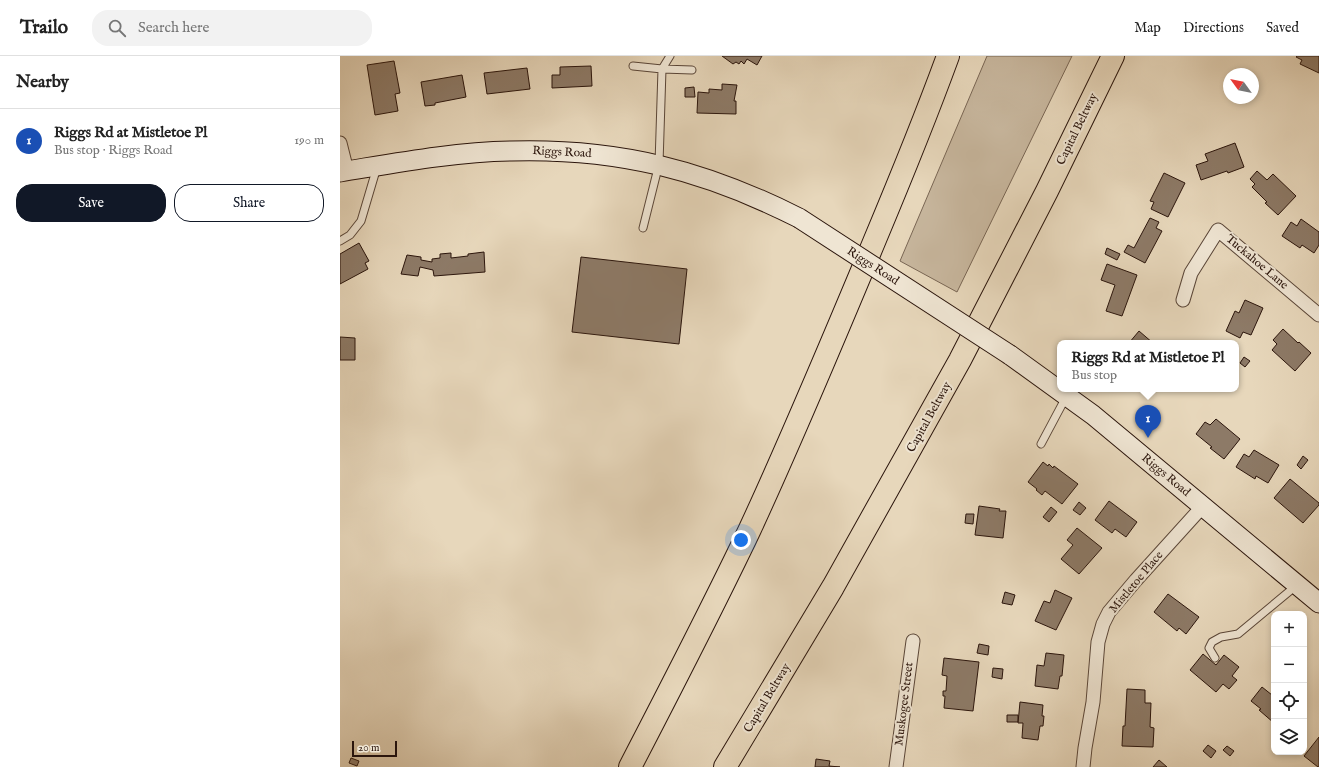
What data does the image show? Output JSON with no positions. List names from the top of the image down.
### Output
{
  "streets": {
    "highway": ["Capital Beltway"],
    "main road": ["Riggs Road"],
    "street": ["Tuckahoe Lane", "Mistletoe Place", "Muskogee Street"]
  },
  "crossings": [
    ["Riggs Road", "Mistletoe Place"]
  ],
  "scale_bar": "20 m",
  "north": "top left",
  "page": {
    "header": "Trailo",
    "search": "Search here",
    "nav": ["Map", "Directions", "Saved"],
    "heading": "Nearby",
    "list": [
      {
        "mark": "1",
        "name": "Riggs Rd at Mistletoe Pl",
        "note": "Bus stop · Riggs Road",
        "value": "190 m"
      }
    ],
    "buttons": ["Save", "Share"],
    "popup": ["Riggs Rd at Mistletoe Pl", "Bus stop"],
    "pins": "1",
    "map_buttons": ["+", "−"],
    "scale": "20 m"
  }
}
